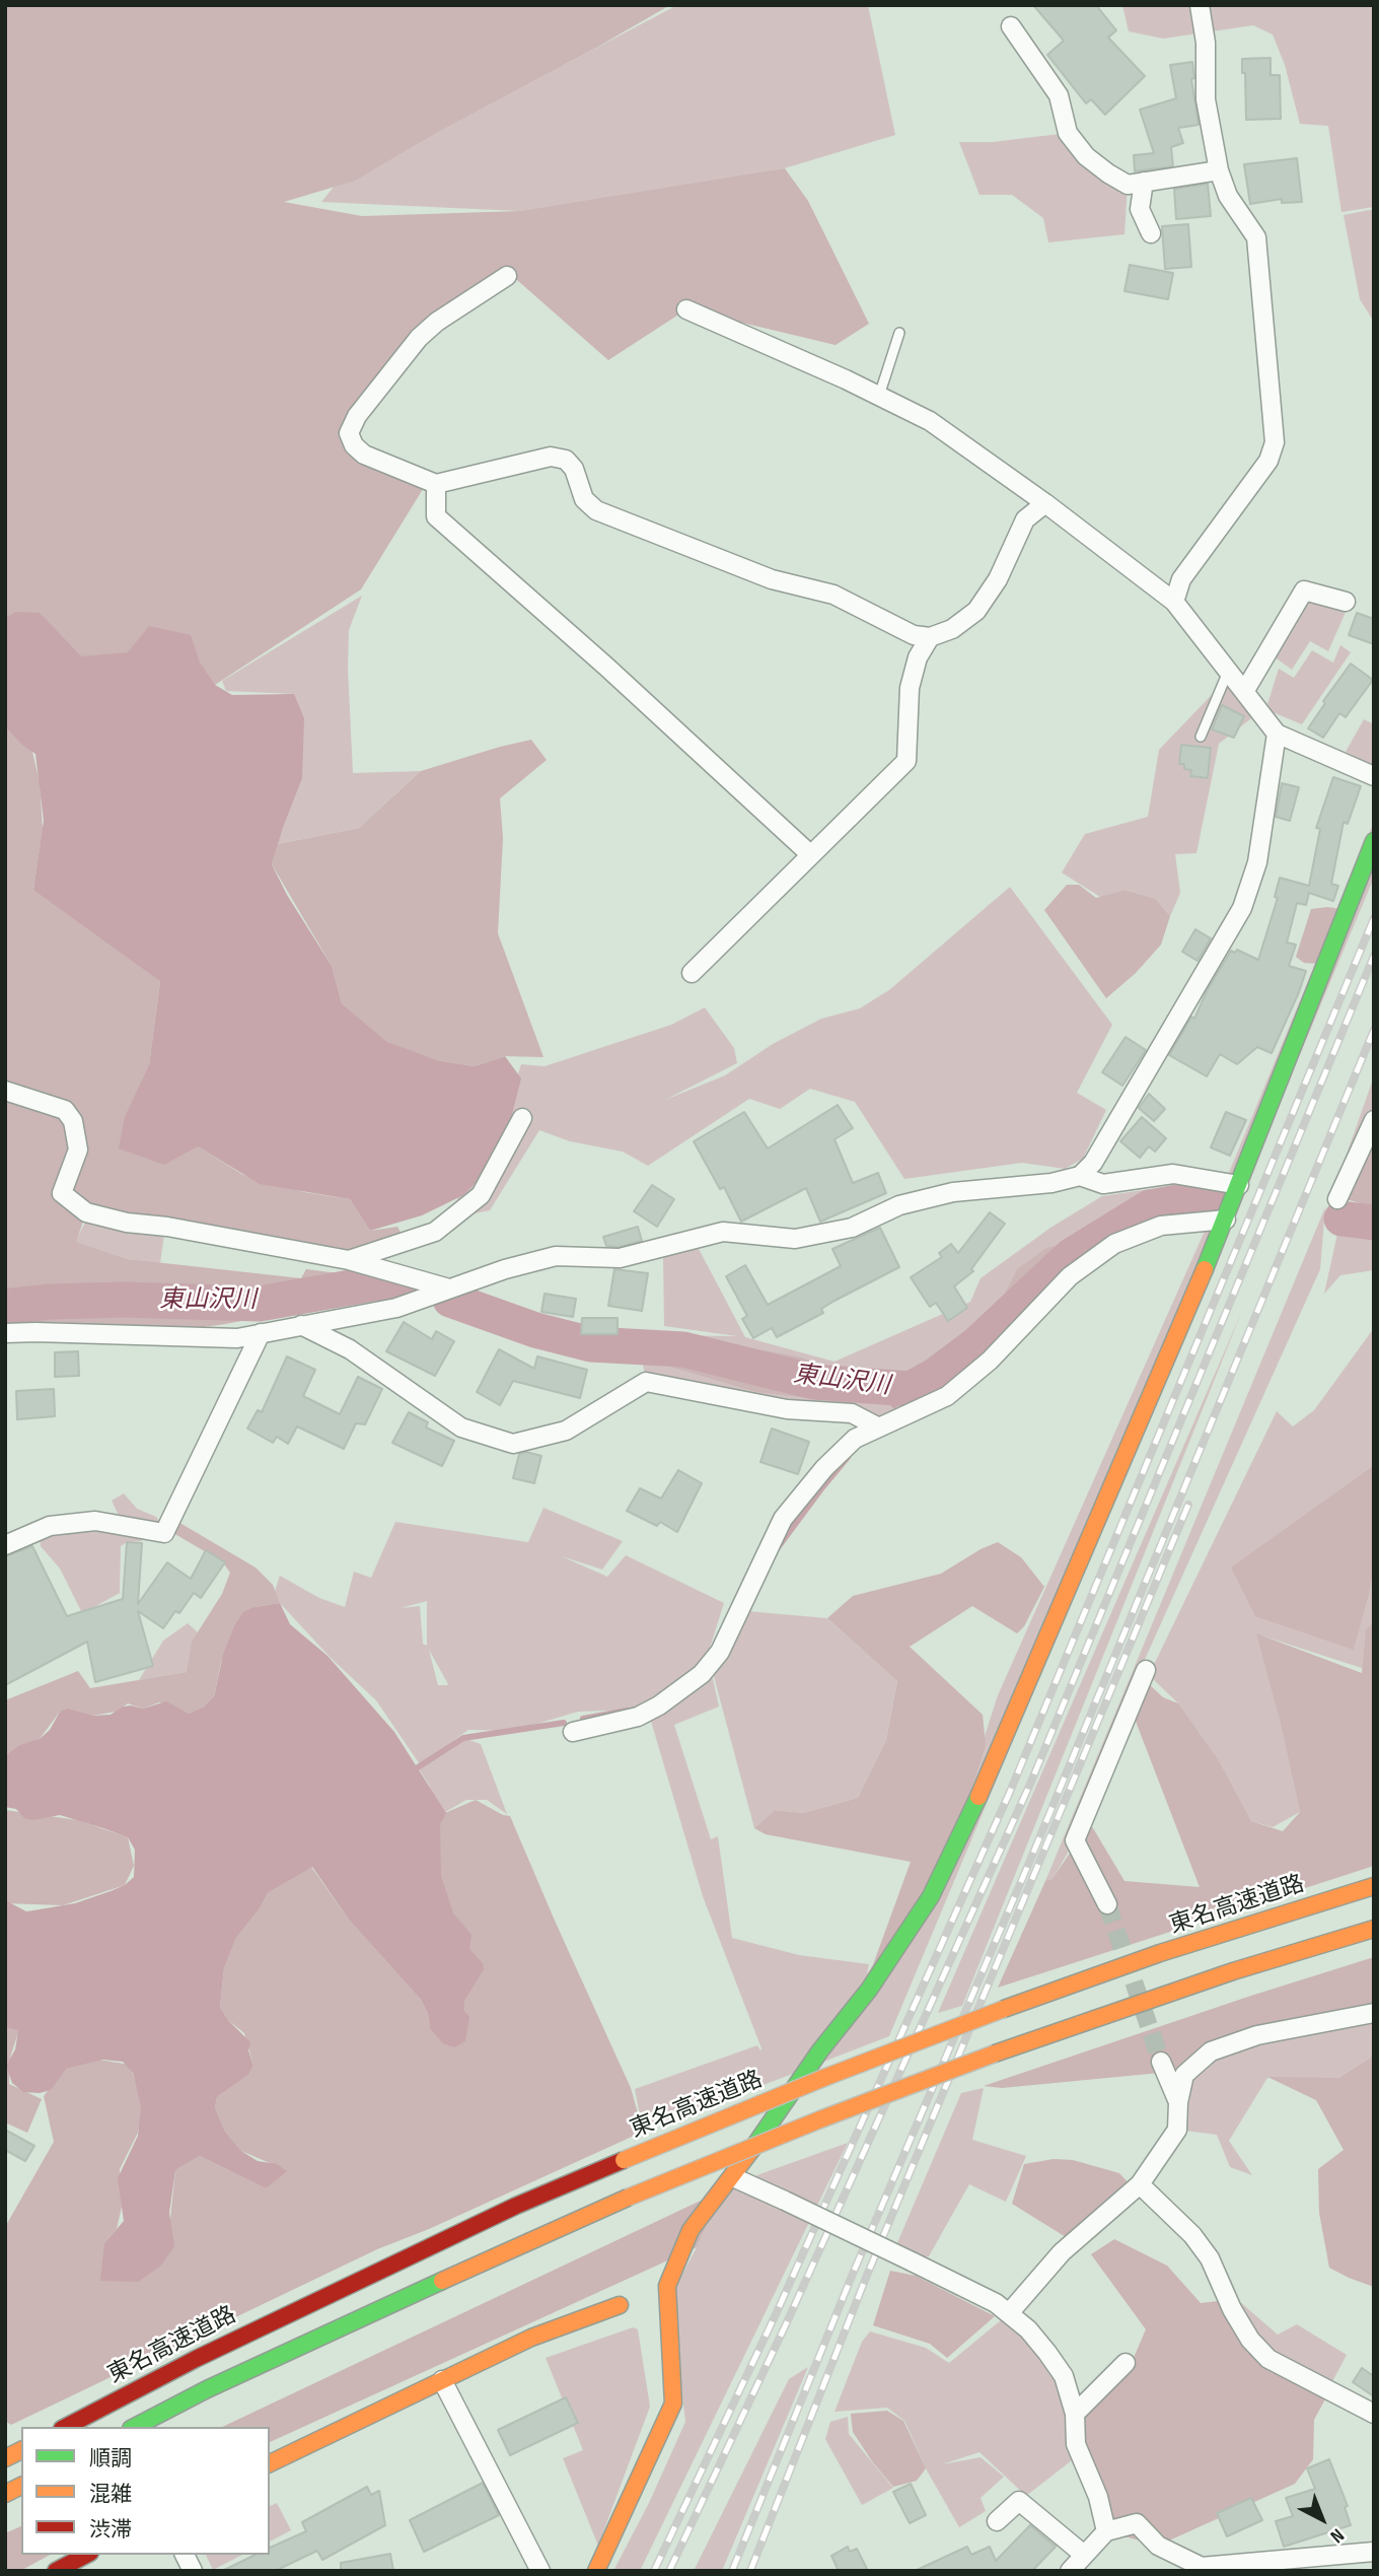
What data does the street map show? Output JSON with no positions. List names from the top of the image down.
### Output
{
  "streets": {
    "main road": ["東名高速道路"]
  },
  "water": ["東山沢川"],
  "legend": ["順調", "混雑", "渋滞"],
  "north": "bottom right"
}
